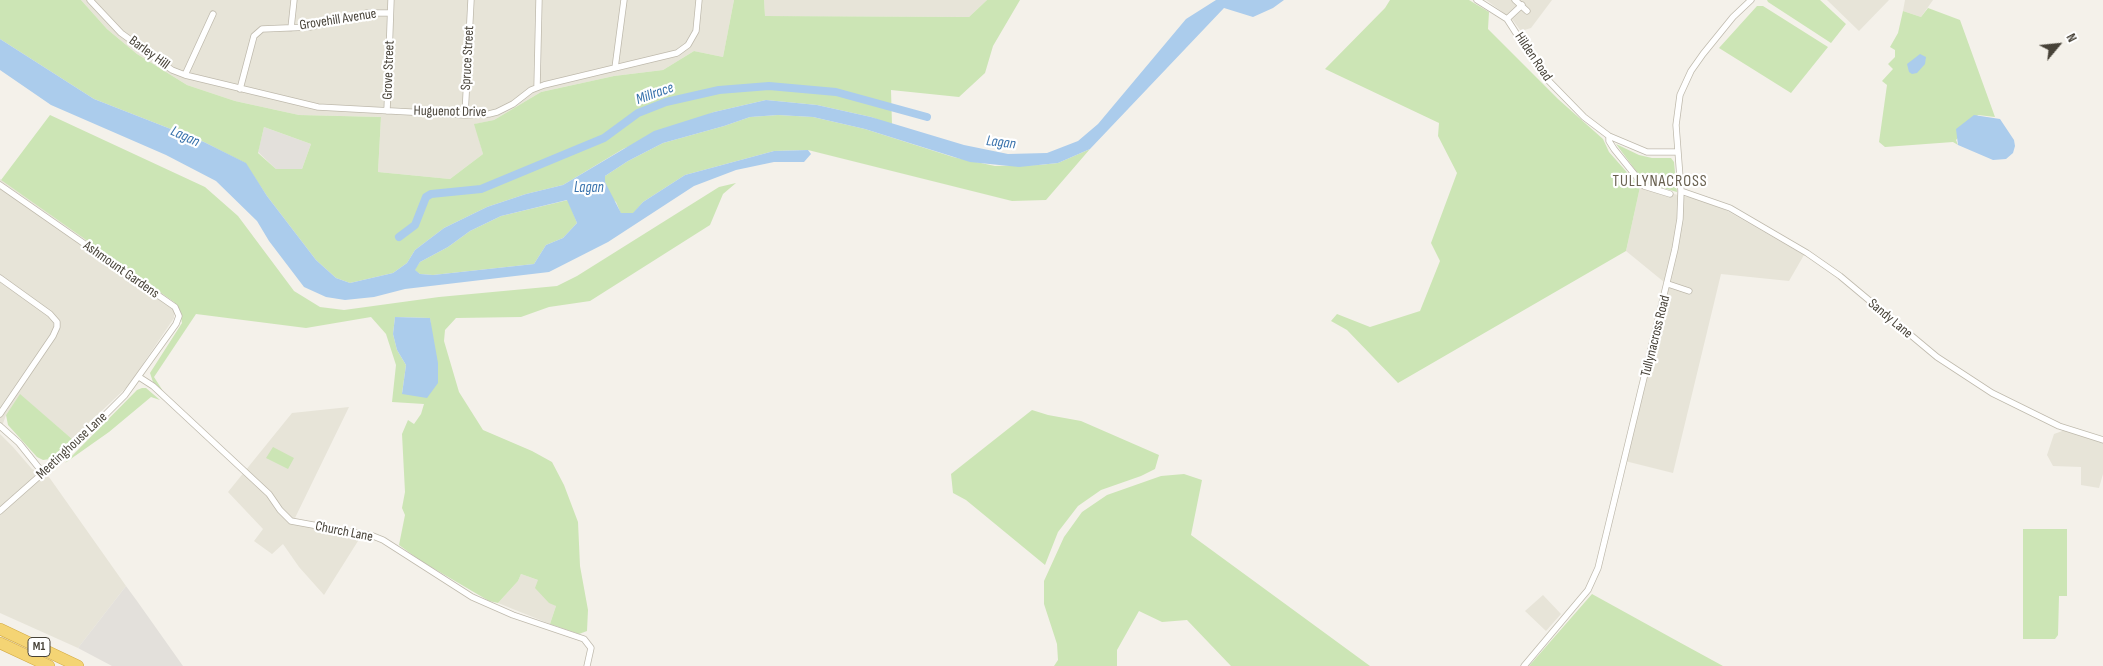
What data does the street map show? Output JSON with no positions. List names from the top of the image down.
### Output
{
  "streets": {
    "highway": ["M1"],
    "street": [
      "Grovehill Avenue",
      "Barley Hill",
      "Hilden Road",
      "Spruce Street",
      "Grove Street",
      "Huguenot Drive",
      "Ashmount Gardens",
      "Sandy Lane",
      "Tullynacross Road",
      "Meetinghouse Lane",
      "Church Lane"
    ]
  },
  "crossings": [
    ["Grovehill Avenue", "Grove Street"],
    ["Grovehill Avenue", "Huguenot Drive"],
    ["Barley Hill", "Huguenot Drive"],
    ["Hilden Road", "Tullynacross Road"],
    ["Spruce Street", "Huguenot Drive"],
    ["Grove Street", "Huguenot Drive"],
    ["Ashmount Gardens", "Meetinghouse Lane"],
    ["Ashmount Gardens", "Church Lane"],
    ["Sandy Lane", "Tullynacross Road"],
    ["Meetinghouse Lane", "Church Lane"]
  ],
  "districts": ["TULLYNACROSS"],
  "water": ["Millrace", "Lagan"],
  "north": "top right"
}
